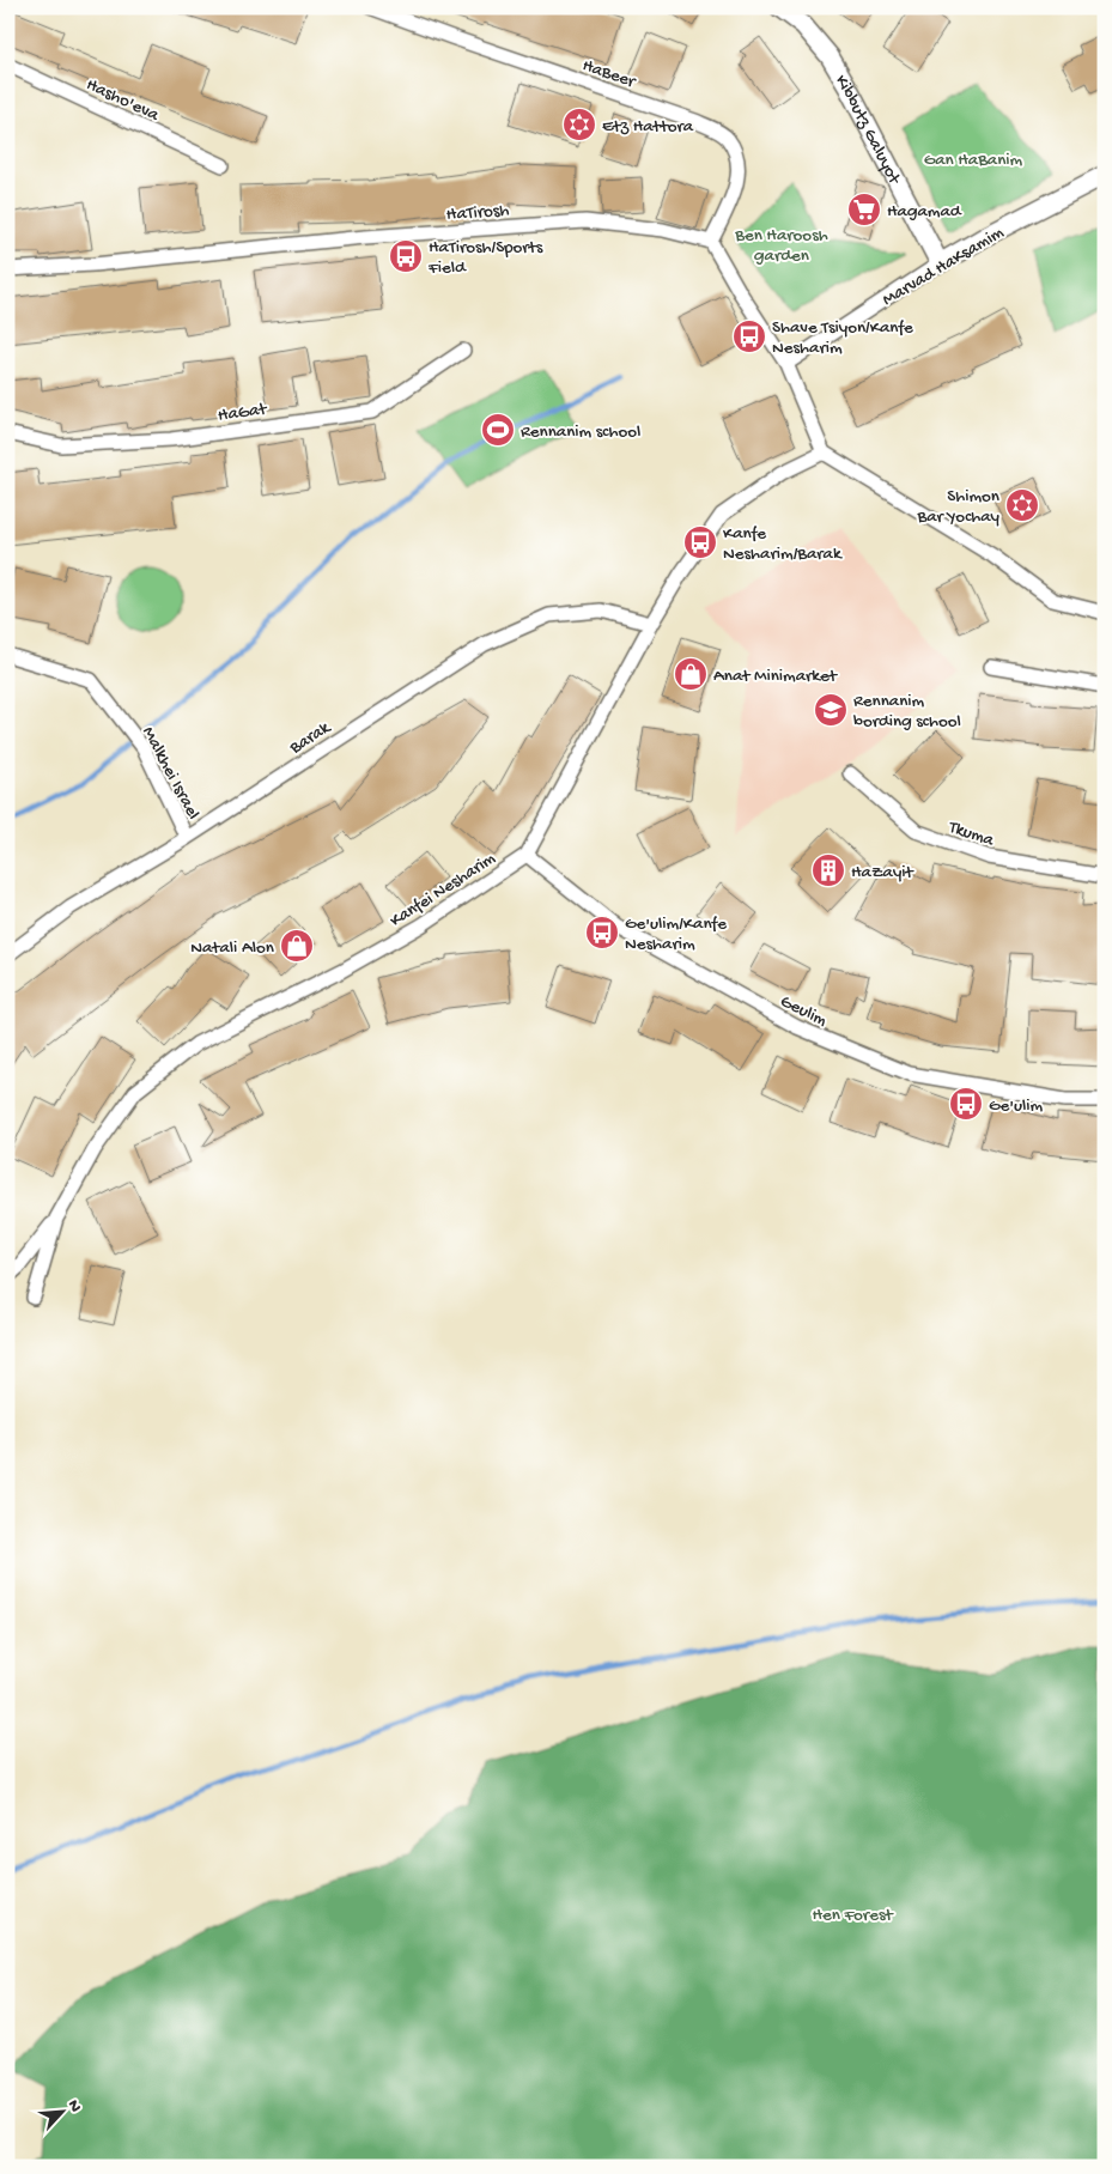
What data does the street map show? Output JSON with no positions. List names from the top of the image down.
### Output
{
  "streets": {
    "street": [
      "HaBeer",
      "Hasho'eva",
      "Kibbutz Galuyot",
      "HaTirosh",
      "Marvad HaKsamim",
      "HaGat",
      "Barak",
      "Malkhei Israel",
      "Tkuma",
      "Kanfei Nesharim",
      "Geulim"
    ]
  },
  "crossings": [
    ["HaBeer", "HaTirosh"],
    ["Kibbutz Galuyot", "Marvad HaKsamim"],
    ["Barak", "Malkhei Israel"],
    ["Barak", "Kanfei Nesharim"],
    ["Kanfei Nesharim", "Geulim"]
  ],
  "parks": ["Gan HaBanim", "Ben Haroosh garden", "Hen Forest"],
  "places": {
    "synagogue": ["Etz Hattora", "Shimon Bar Yochay"],
    "supermarket": ["Hagamad"],
    "bus stop": [
      "HaTirosh/Sports Field",
      "Shave Tsiyon/Kanfe Nesharim",
      "Kanfe Nesharim/Barak",
      "Ge'ulim/Kanfe Nesharim",
      "Ge'ulim"
    ],
    "sports": ["Rennanim school"],
    "shop": ["Anat Minimarket", "Natali Alon"],
    "school or university": ["Rennanim bording school"],
    "building": ["HaZayit"]
  },
  "north": "top right"
}
